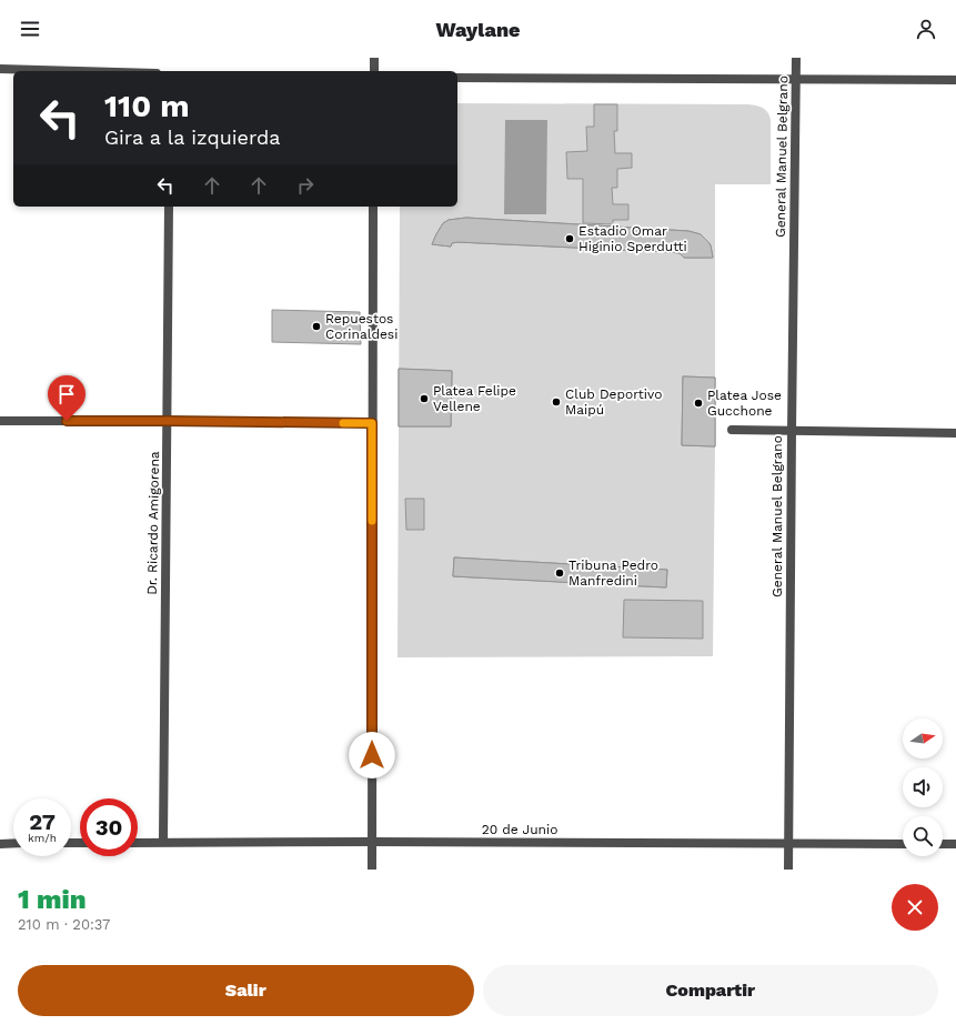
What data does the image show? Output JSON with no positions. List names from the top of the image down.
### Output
{
  "streets": {
    "street": ["General Manuel Belgrano", "Dr. Ricardo Amigorena", "20 de Junio"]
  },
  "crossings": [
    ["General Manuel Belgrano", "20 de Junio"],
    ["Dr. Ricardo Amigorena", "20 de Junio"]
  ],
  "places": [
    "Estadio Omar Higinio Sperdutti",
    "Repuestos Corinaldesi",
    "Platea Felipe Vellene",
    "Club Deportivo Maipú",
    "Platea Jose Gucchone",
    "Tribuna Pedro Manfredini"
  ],
  "north": "right",
  "page": {
    "header": "Waylane",
    "turn": ["110 m", "Gira a la izquierda"],
    "speed": "27 km/h",
    "limit": "30",
    "heading": ["1 min", "210 m · 20:37"],
    "buttons": ["Salir", "Compartir"]
  }
}
